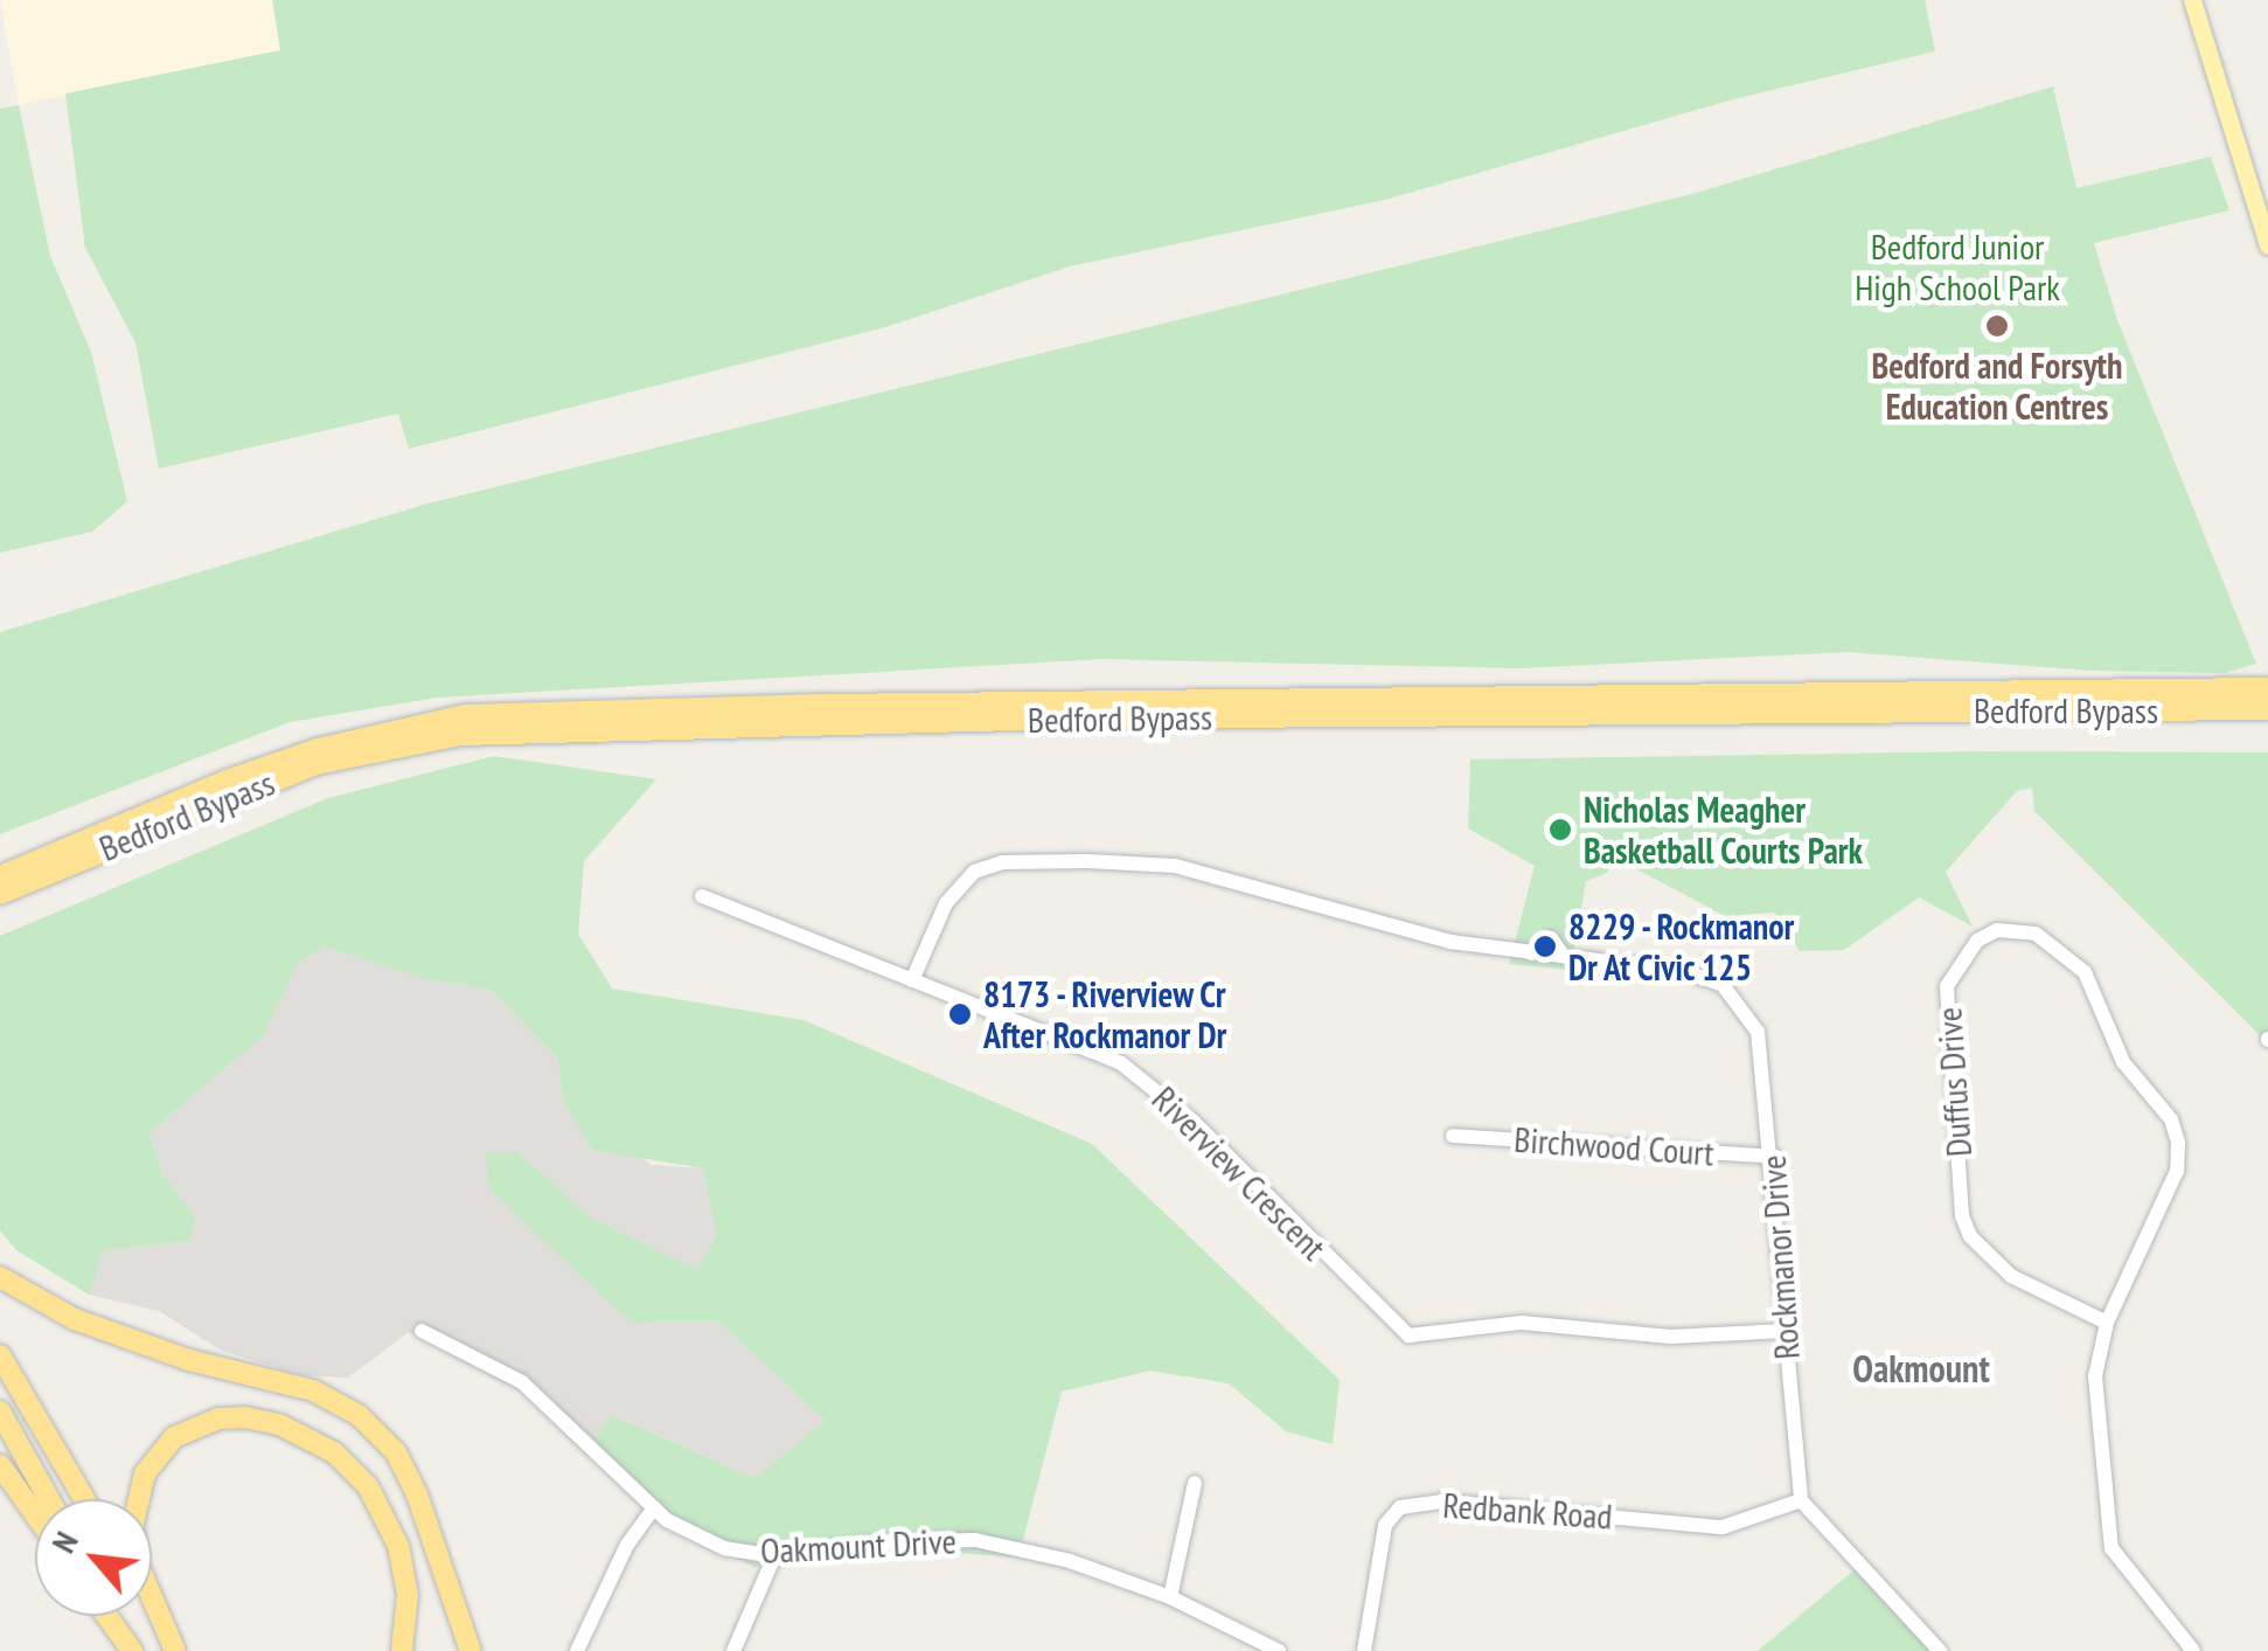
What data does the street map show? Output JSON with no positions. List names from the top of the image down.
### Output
{
  "streets": {
    "highway": ["Bedford Bypass"],
    "street": [
      "Duffus Drive",
      "Birchwood Court",
      "Riverview Crescent",
      "Rockmanor Drive",
      "Redbank Road",
      "Oakmount Drive"
    ]
  },
  "crossings": [
    ["Birchwood Court", "Rockmanor Drive"],
    ["Riverview Crescent", "Rockmanor Drive"],
    ["Rockmanor Drive", "Redbank Road"]
  ],
  "districts": ["Oakmount"],
  "parks": ["Bedford Junior High School Park"],
  "places": [
    "Bedford and Forsyth Education Centres",
    "Nicholas Meagher Basketball Courts Park",
    "8229 - Rockmanor Dr At Civic 125",
    "8173 - Riverview Cr After Rockmanor Dr"
  ],
  "north": "top left"
}
